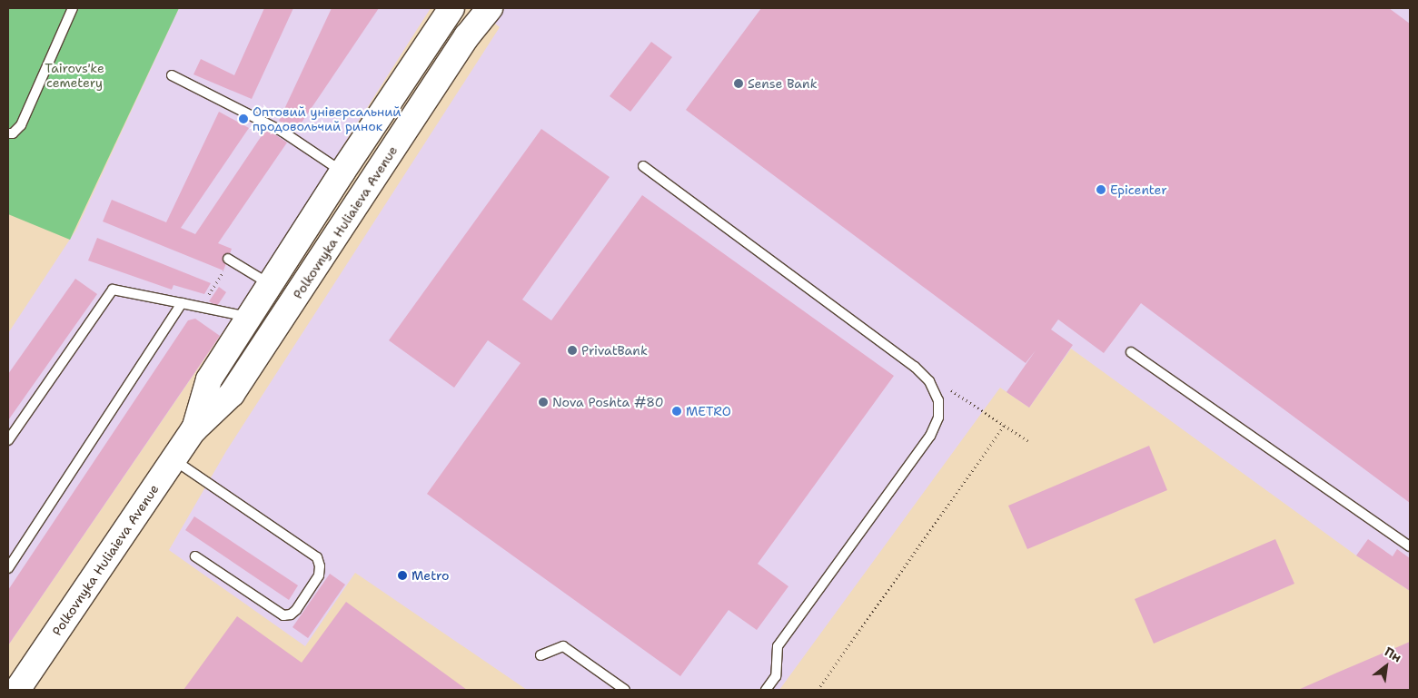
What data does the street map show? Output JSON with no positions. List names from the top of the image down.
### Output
{
  "streets": {
    "main road": ["Polkovnyka Huliaieva Avenue"]
  },
  "parks": ["Tairovs'ke cemetery"],
  "places": [
    "Sense Bank",
    "Оптовий універсальний продовольчий ринок",
    "Epicenter",
    "PrivatBank",
    "Nova Poshta #80",
    "METRO",
    "Metro"
  ],
  "north": "top right"
}
